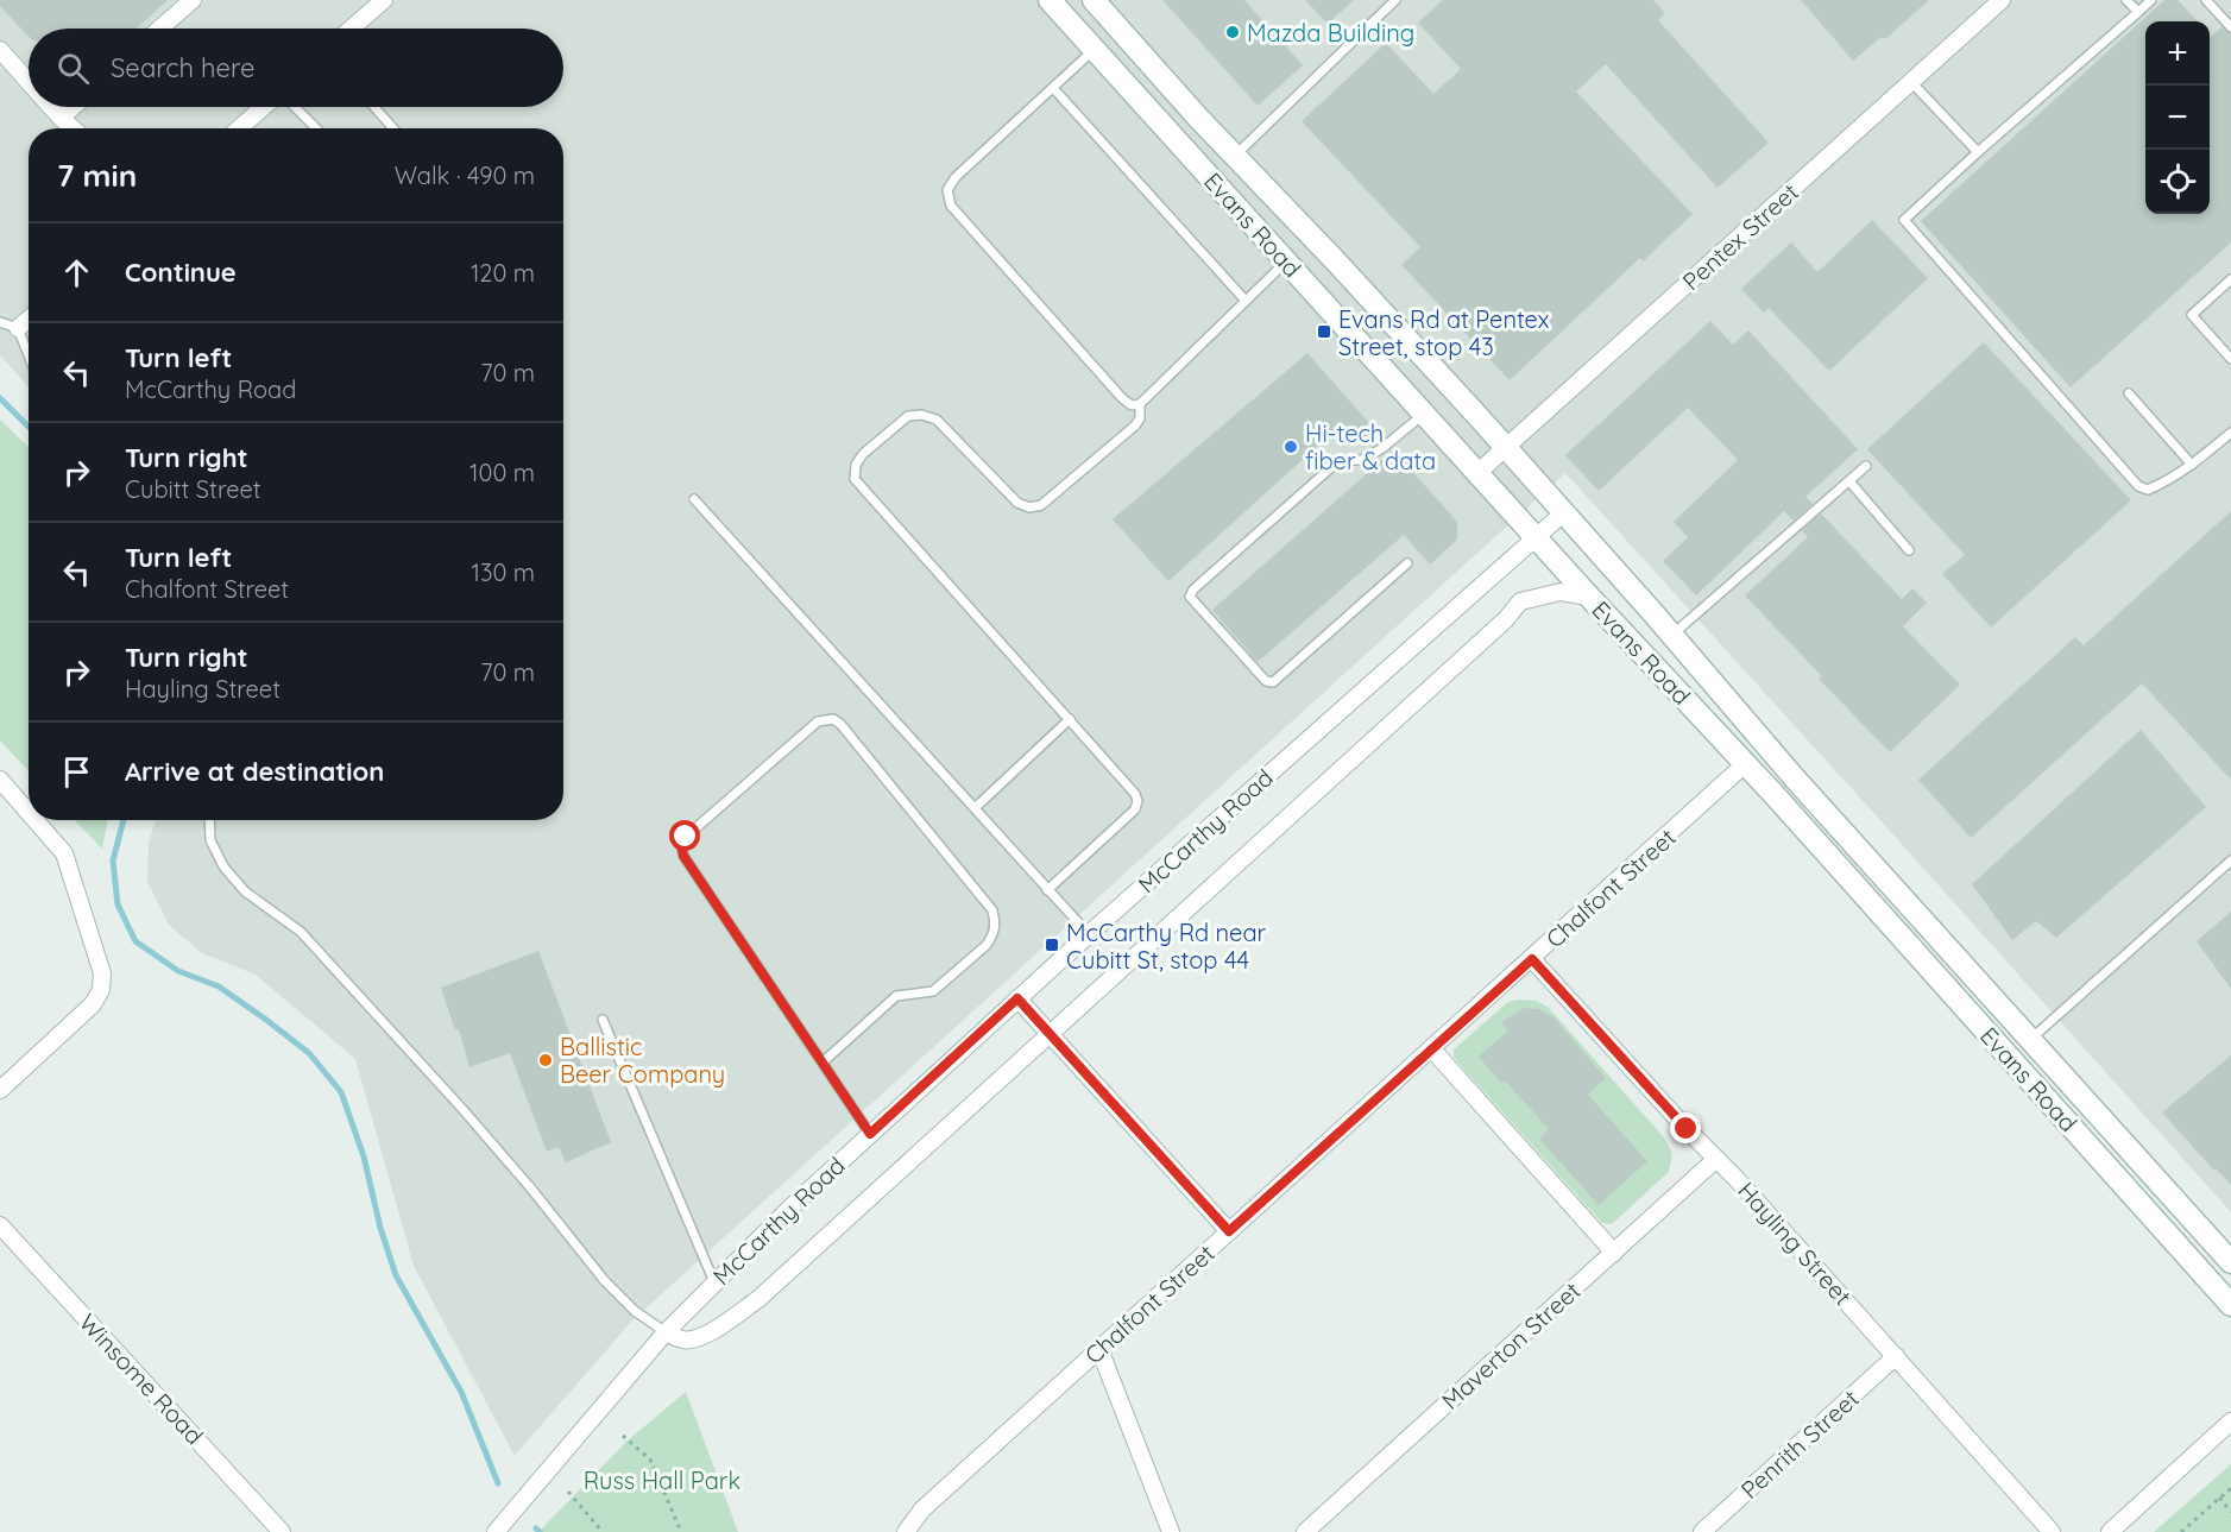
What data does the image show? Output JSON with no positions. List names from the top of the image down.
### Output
{
  "streets": {
    "main road": ["Evans Road"],
    "street": [
      "Pentex Street",
      "McCarthy Road",
      "Chalfont Street",
      "Hayling Street",
      "Maverton Street",
      "Winsome Road",
      "Penrith Street"
    ]
  },
  "crossings": [
    ["Evans Road", "Pentex Street"],
    ["Evans Road", "McCarthy Road"],
    ["Evans Road", "Chalfont Street"],
    ["Chalfont Street", "Hayling Street"],
    ["Hayling Street", "Maverton Street"],
    ["Hayling Street", "Penrith Street"]
  ],
  "parks": ["Russ Hall Park"],
  "places": {
    "other": ["Mazda Building", "Hi-tech fiber & data", "Ballistic Beer Company"],
    "transit": ["Evans Rd at Pentex Street, stop 43", "McCarthy Rd near Cubitt St, stop 44"]
  },
  "page": {
    "map_buttons": ["+", "−"],
    "search": "Search here",
    "heading": ["7 min", "Walk · 490 m"],
    "list": [
      ["Continue", "120 m"],
      ["Turn left", "McCarthy Road", "70 m"],
      ["Turn right", "Cubitt Street", "100 m"],
      ["Turn left", "Chalfont Street", "130 m"],
      ["Turn right", "Hayling Street", "70 m"],
      "Arrive at destination"
    ]
  }
}
